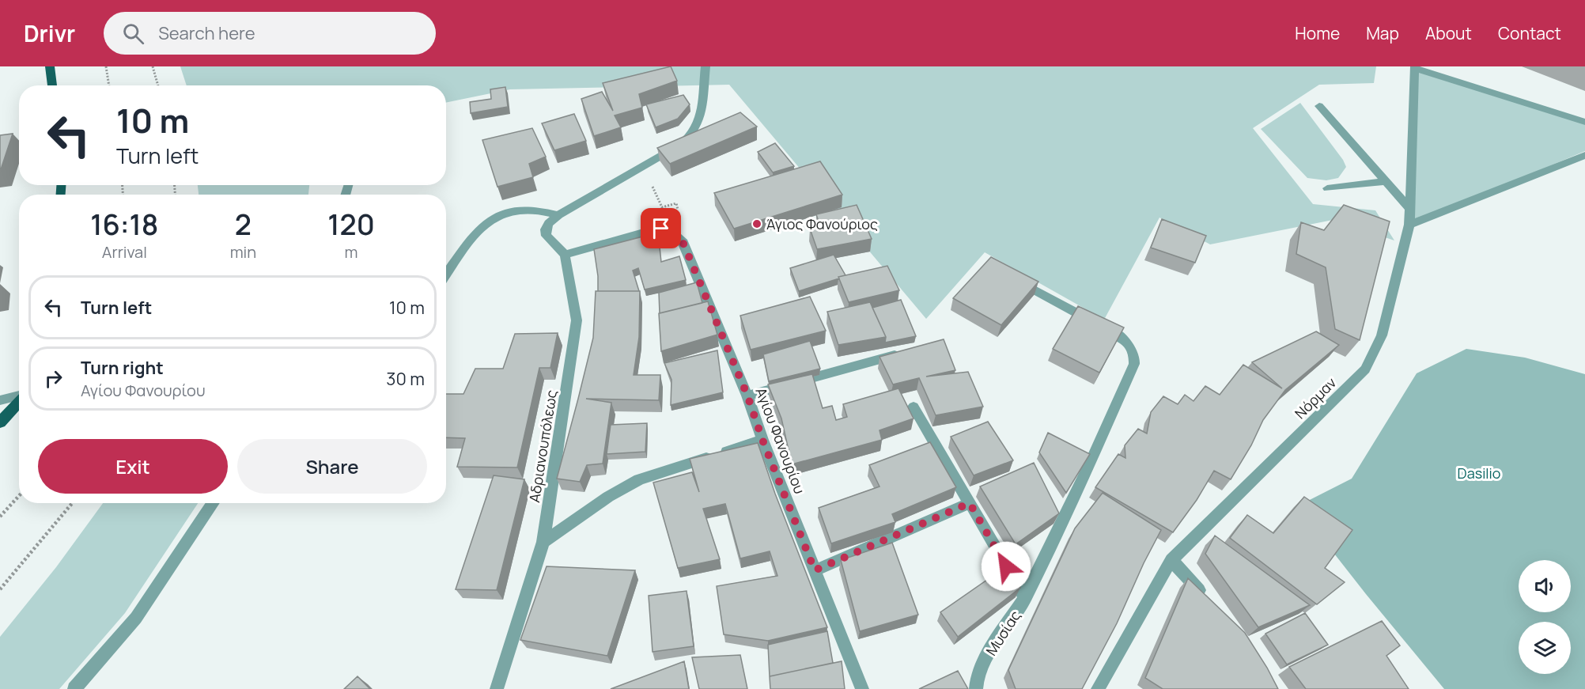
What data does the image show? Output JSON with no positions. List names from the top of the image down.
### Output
{
  "streets": {
    "street": [
      "Νόρμαν",
      "Αγίου Φανουρίου",
      "Αδριανουπόλεως",
      "Μυσίας"
    ]
  },
  "parks": ["Dasilio"],
  "places": ["Άγιος Φανούριος"],
  "page": {
    "header": "Drivr",
    "search": "Search here",
    "nav": [
      "Home",
      "Map",
      "About",
      "Contact"
    ],
    "turn": ["10 m", "Turn left"],
    "eta": [
      "16:18",
      "Arrival",
      "2",
      "min",
      "120",
      "m"
    ],
    "list": [
      {
        "name": "Turn left",
        "value": "10 m"
      },
      {
        "name": "Turn right",
        "note": "Αγίου Φανουρίου",
        "value": "30 m"
      }
    ],
    "buttons": ["Exit", "Share"]
  }
}
